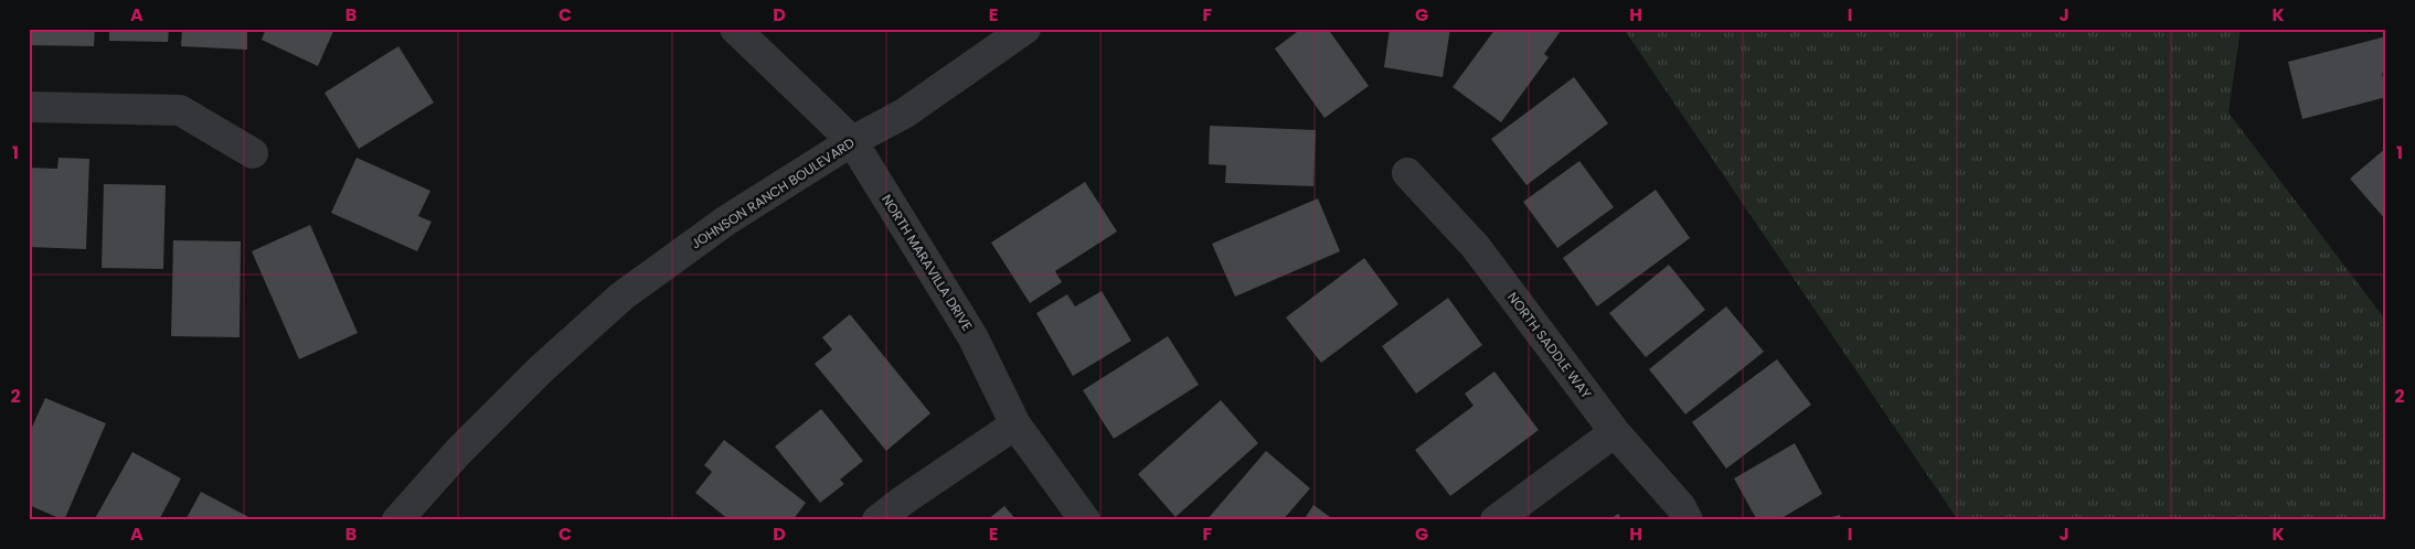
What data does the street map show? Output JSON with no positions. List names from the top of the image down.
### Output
{
  "streets": {
    "street": ["JOHNSON RANCH BOULEVARD", "NORTH MARAVILLA DRIVE", "NORTH SADDLE WAY"]
  },
  "crossings": [
    ["JOHNSON RANCH BOULEVARD", "NORTH MARAVILLA DRIVE"]
  ],
  "grid": {
    "columns": [
      "A",
      "B",
      "C",
      "D",
      "E",
      "F",
      "G",
      "H",
      "I",
      "J",
      "K"
    ],
    "rows": ["1", "2"]
  }
}
